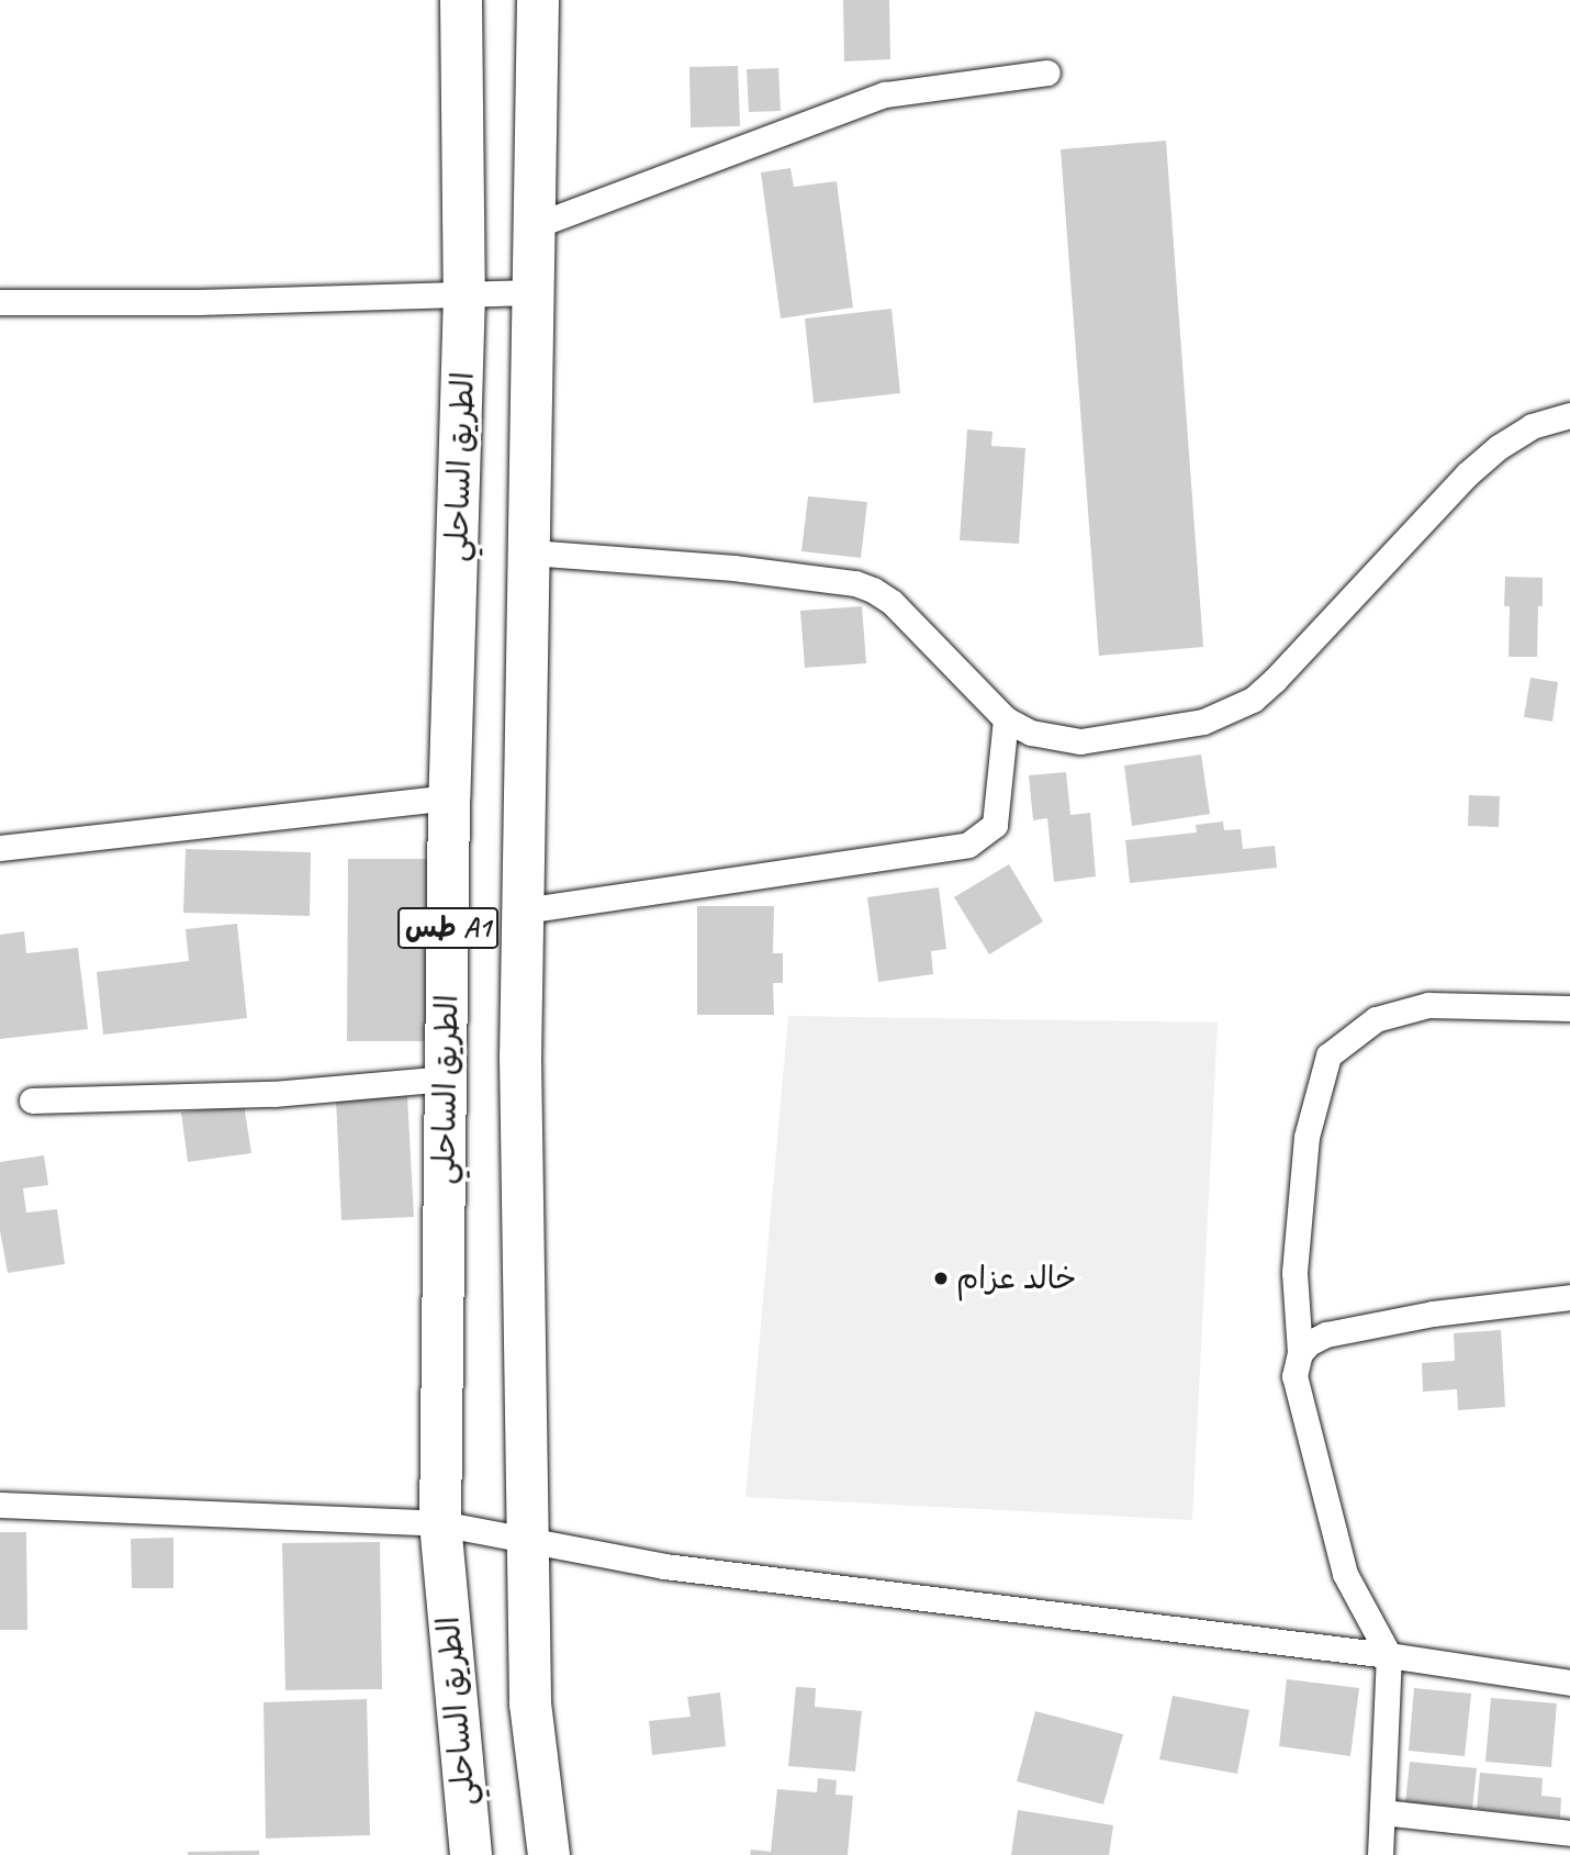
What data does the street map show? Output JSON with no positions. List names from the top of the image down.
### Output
{
  "streets": {
    "highway": ["الطريق الساحلي", "طس A1"]
  },
  "places": ["خالد عزام"]
}
